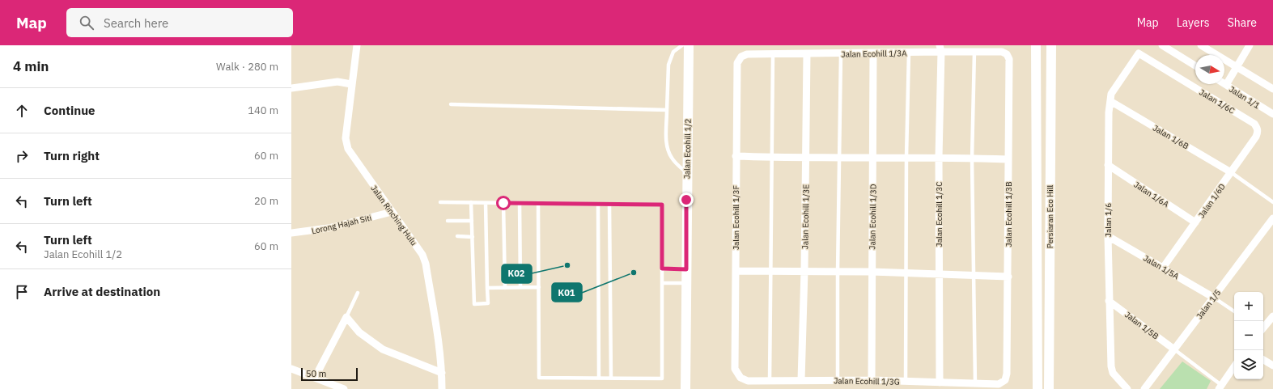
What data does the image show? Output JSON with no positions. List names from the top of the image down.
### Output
{
  "streets": {
    "street": [
      "Jalan Ecohill 1/3A",
      "Jalan 1/1",
      "Jalan 1/6C",
      "Jalan 1/6B",
      "Jalan Ecohill 1/2",
      "Jalan 1/6A",
      "Jalan 1/6D",
      "Jalan Ecohill 1/3C",
      "Jalan Ecohill 1/3B",
      "Jalan Rinching Hulu",
      "Jalan Ecohill 1/3E",
      "Jalan Ecohill 1/3D",
      "Persiaran Eco Hill",
      "Jalan Ecohill 1/3F",
      "Jalan 1/6",
      "Lorong Hajah Siti",
      "Jalan 1/5A",
      "Jalan 1/5",
      "Jalan 1/5B",
      "Jalan Ecohill 1/3G"
    ]
  },
  "crossings": [
    ["Jalan Ecohill 1/3A", "Jalan Ecohill 1/3C"],
    ["Jalan Ecohill 1/3A", "Jalan Ecohill 1/3B"],
    ["Jalan Ecohill 1/3A", "Jalan Ecohill 1/3E"],
    ["Jalan Ecohill 1/3A", "Jalan Ecohill 1/3D"],
    ["Jalan Ecohill 1/3A", "Jalan Ecohill 1/3F"],
    ["Jalan 1/6C", "Jalan 1/6D"],
    ["Jalan 1/6C", "Jalan 1/6"],
    ["Jalan 1/6B", "Jalan 1/6D"],
    ["Jalan 1/6B", "Jalan 1/6"],
    ["Jalan 1/6A", "Jalan 1/6D"],
    ["Jalan 1/6A", "Jalan 1/6"],
    ["Jalan 1/6D", "Jalan 1/5A"],
    ["Jalan Ecohill 1/3C", "Jalan Ecohill 1/3G"],
    ["Jalan Ecohill 1/3B", "Jalan Ecohill 1/3G"],
    ["Jalan Rinching Hulu", "Lorong Hajah Siti"],
    ["Jalan Ecohill 1/3E", "Jalan Ecohill 1/3G"],
    ["Jalan Ecohill 1/3D", "Jalan Ecohill 1/3G"],
    ["Jalan Ecohill 1/3F", "Jalan Ecohill 1/3G"],
    ["Jalan 1/6", "Jalan 1/5A"],
    ["Jalan 1/6", "Jalan 1/5B"],
    ["Jalan 1/5A", "Jalan 1/5"],
    ["Jalan 1/5", "Jalan 1/5B"]
  ],
  "places": ["K02", "K01"],
  "scale_bar": "50 m",
  "north": "right",
  "page": {
    "header": "Map",
    "search": "Search here",
    "nav": ["Map", "Layers", "Share"],
    "heading": ["4 min", "Walk · 280 m"],
    "list": [
      ["Continue", "140 m"],
      ["Turn right", "60 m"],
      ["Turn left", "20 m"],
      ["Turn left", "Jalan Ecohill 1/2", "60 m"],
      "Arrive at destination"
    ],
    "map_buttons": ["+", "−"],
    "scale": "50 m"
  }
}
